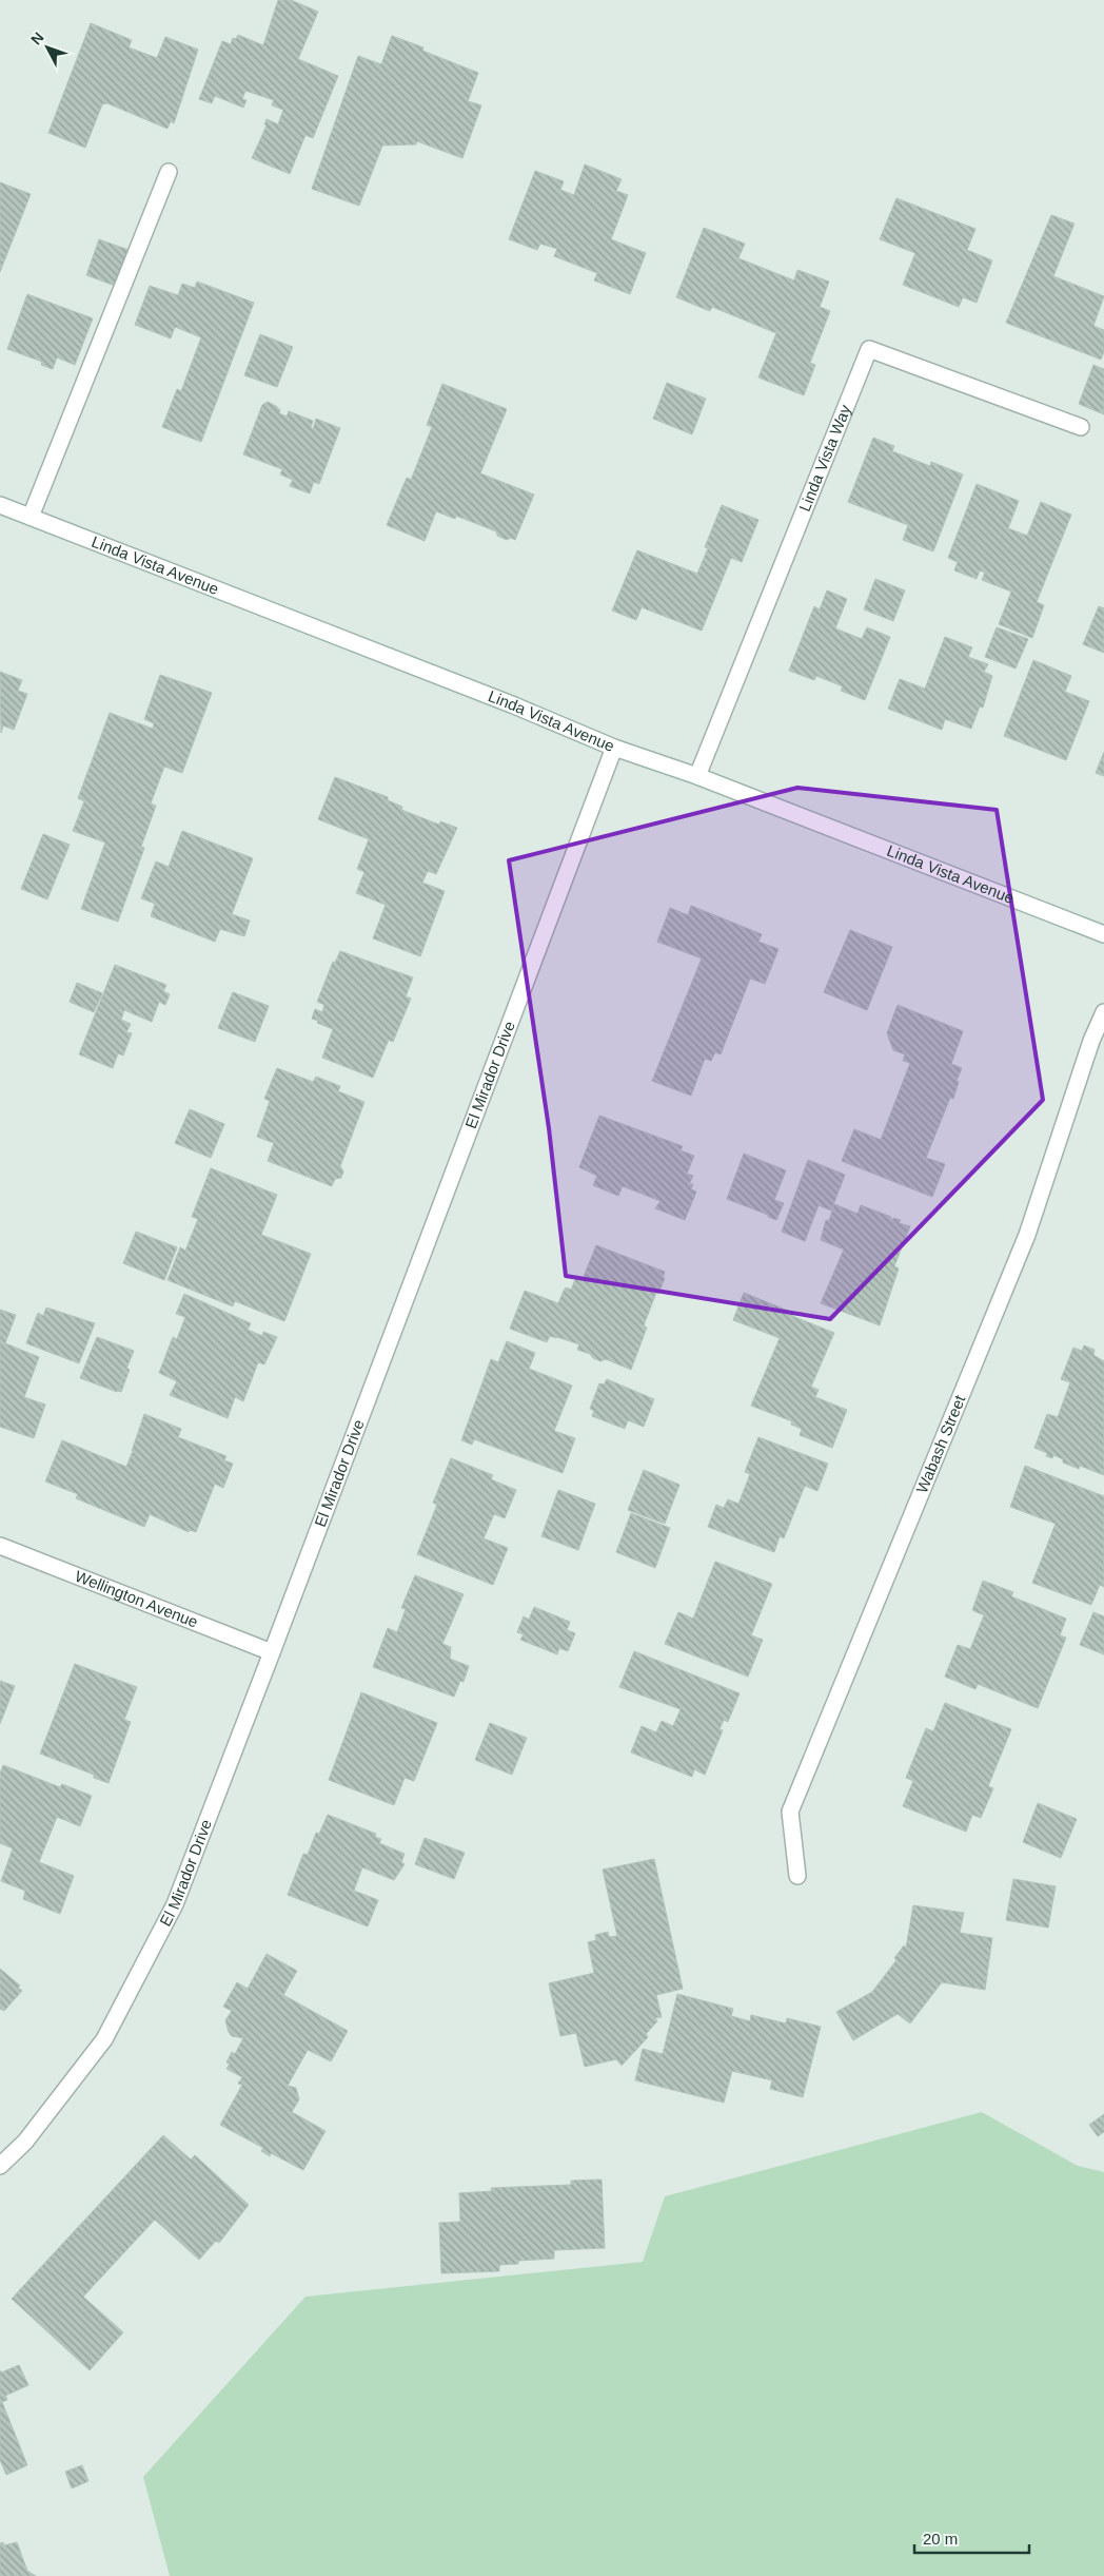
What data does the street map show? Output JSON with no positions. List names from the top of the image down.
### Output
{
  "streets": {
    "street": [
      "Linda Vista Way",
      "Linda Vista Avenue",
      "El Mirador Drive",
      "Wabash Street",
      "Wellington Avenue"
    ]
  },
  "crossings": [
    ["Linda Vista Way", "Linda Vista Avenue"],
    ["Linda Vista Avenue", "El Mirador Drive"],
    ["El Mirador Drive", "Wellington Avenue"]
  ],
  "scale_bar": "20 m",
  "north": "top left"
}
